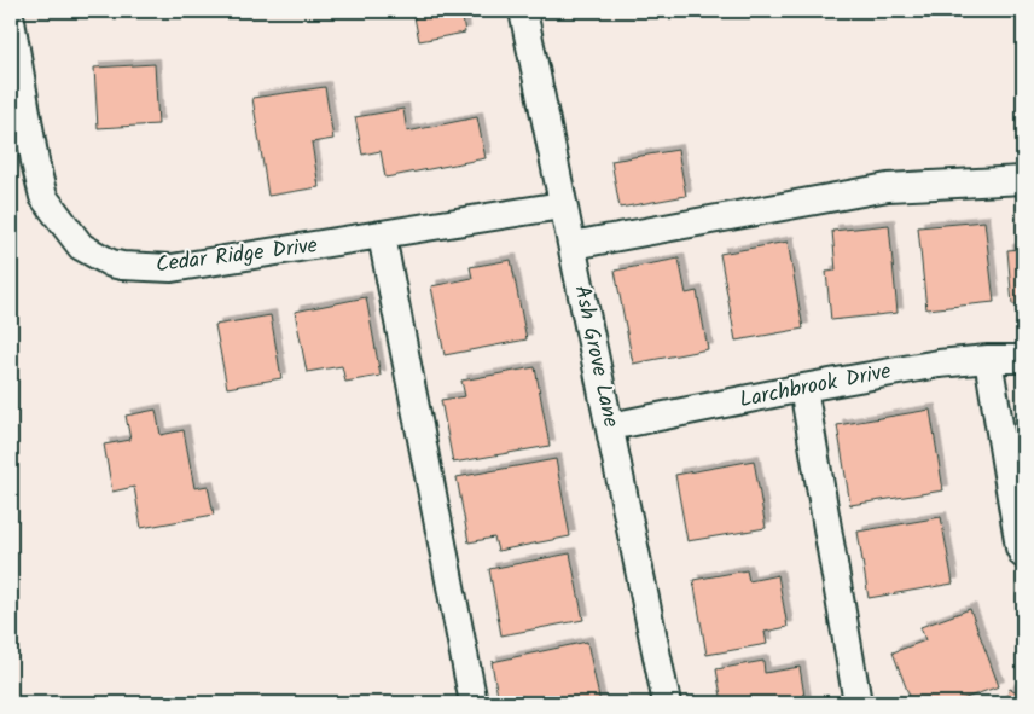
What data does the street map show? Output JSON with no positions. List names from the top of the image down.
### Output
{
  "streets": {
    "street": ["Cedar Ridge Drive", "Ash Grove Lane", "Larchbrook Drive"]
  },
  "crossings": [
    ["Cedar Ridge Drive", "Ash Grove Lane"],
    ["Ash Grove Lane", "Larchbrook Drive"]
  ]
}
